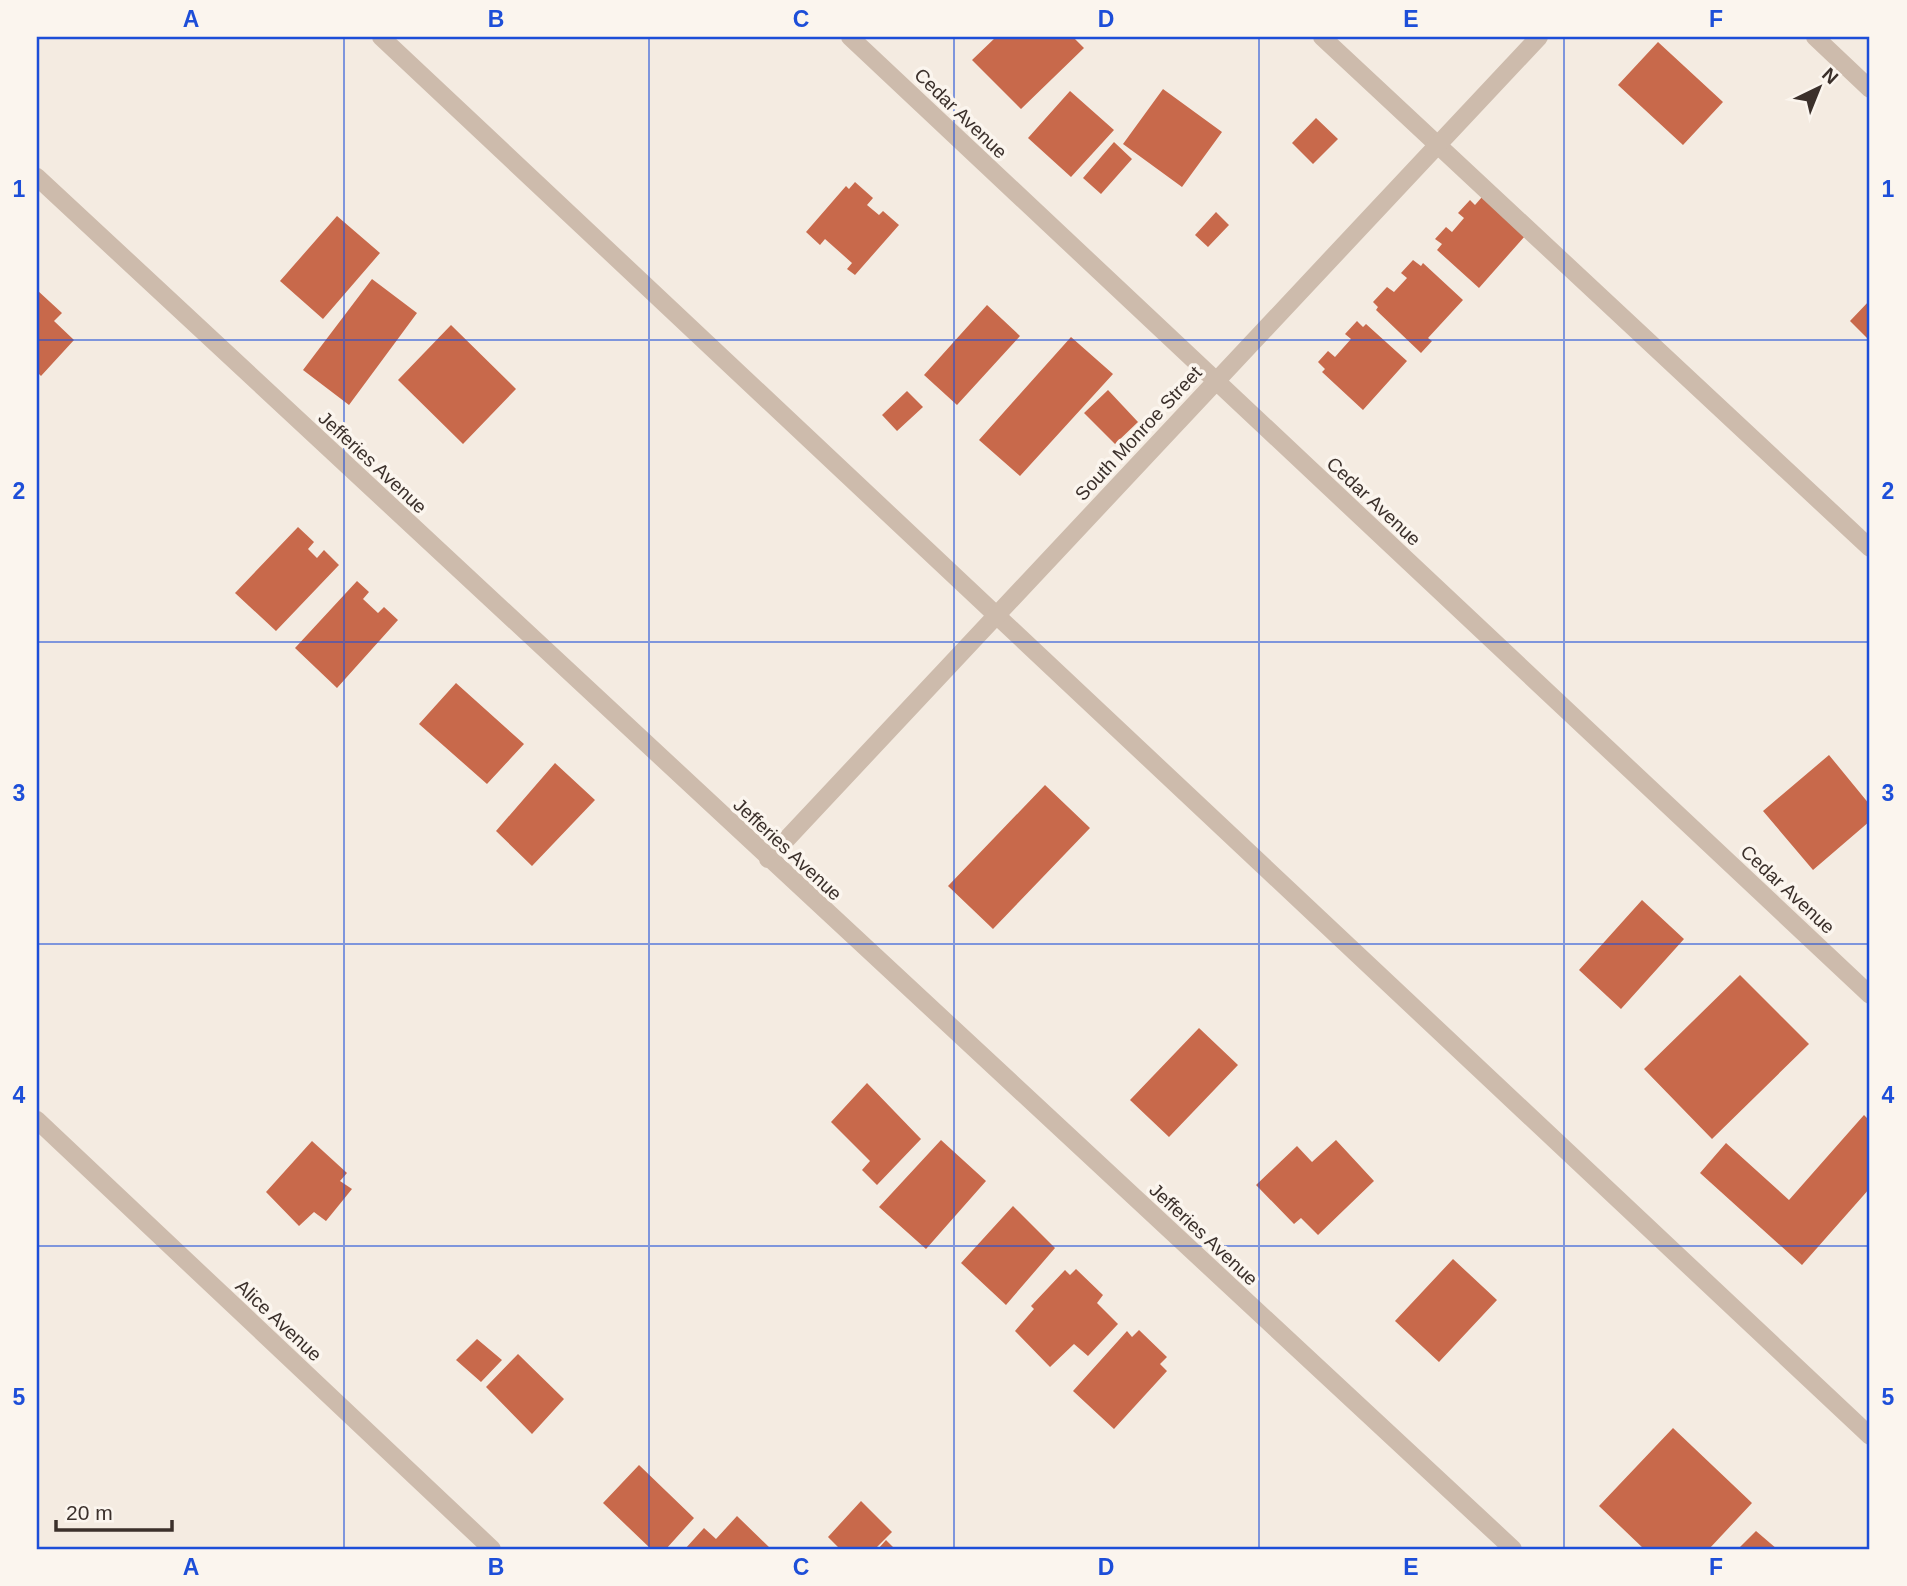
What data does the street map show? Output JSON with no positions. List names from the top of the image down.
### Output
{
  "streets": {
    "street": [
      "Cedar Avenue",
      "South Monroe Street",
      "Jefferies Avenue",
      "Alice Avenue"
    ]
  },
  "crossings": [
    ["Cedar Avenue", "South Monroe Street"],
    ["South Monroe Street", "Jefferies Avenue"]
  ],
  "scale_bar": "20 m",
  "north": "top right",
  "grid": {
    "columns": [
      "A",
      "B",
      "C",
      "D",
      "E",
      "F"
    ],
    "rows": [
      "1",
      "2",
      "3",
      "4",
      "5"
    ]
  }
}
